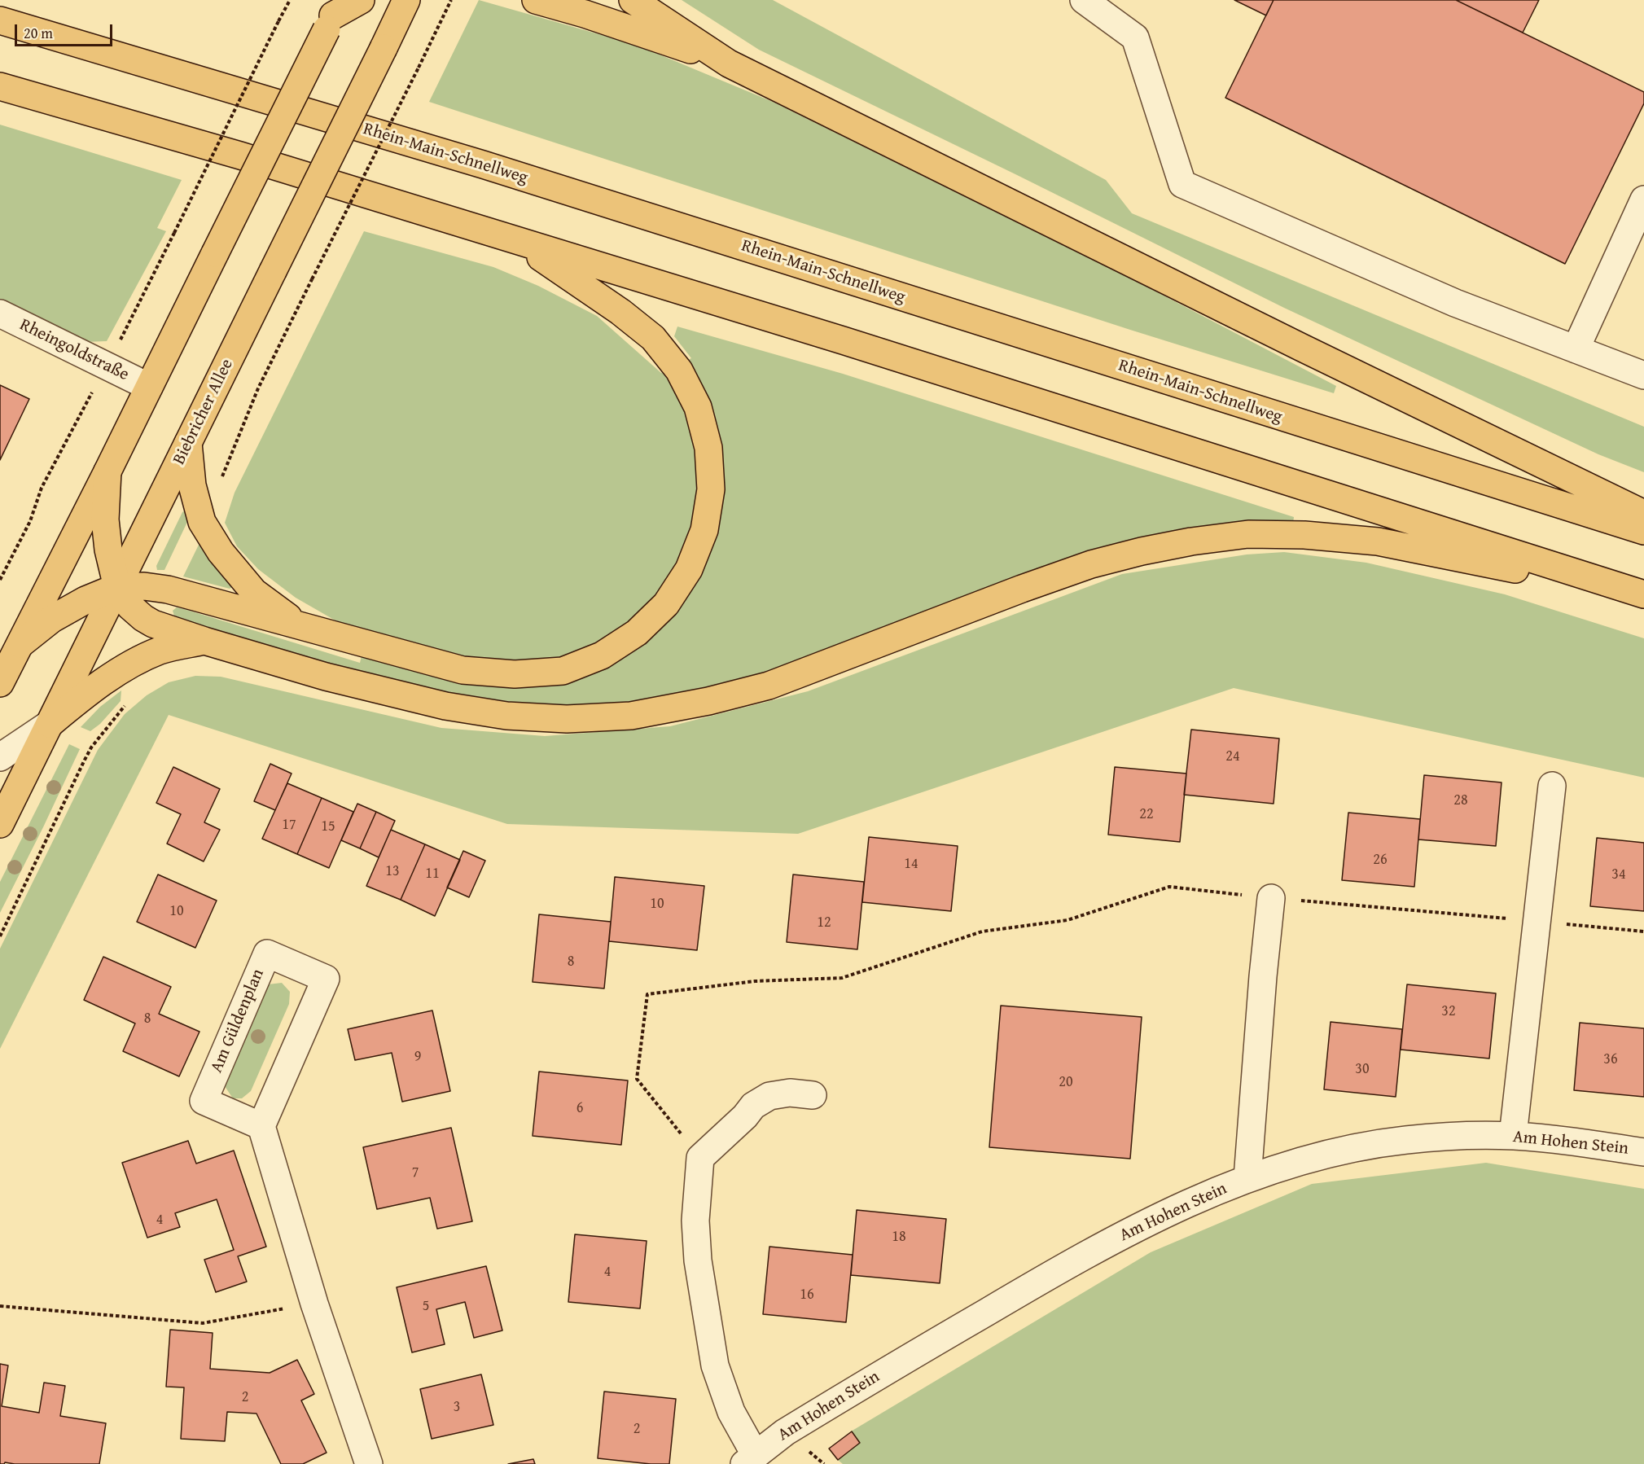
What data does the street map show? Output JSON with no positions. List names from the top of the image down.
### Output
{
  "streets": {
    "main road": ["Rhein-Main-Schnellweg", "Biebricher Allee"],
    "street": ["Rheingoldstraße", "Am Güldenplan", "Am Hohen Stein"]
  },
  "house_numbers": [
    "24",
    "28",
    "22",
    "17",
    "15",
    "26",
    "14",
    "13",
    "11",
    "34",
    "10",
    "10",
    "12",
    "8",
    "32",
    "8",
    "9",
    "36",
    "30",
    "20",
    "6",
    "7",
    "4",
    "18",
    "4",
    "16",
    "5",
    "2",
    "3",
    "2"
  ],
  "scale_bar": "20 m"
}
